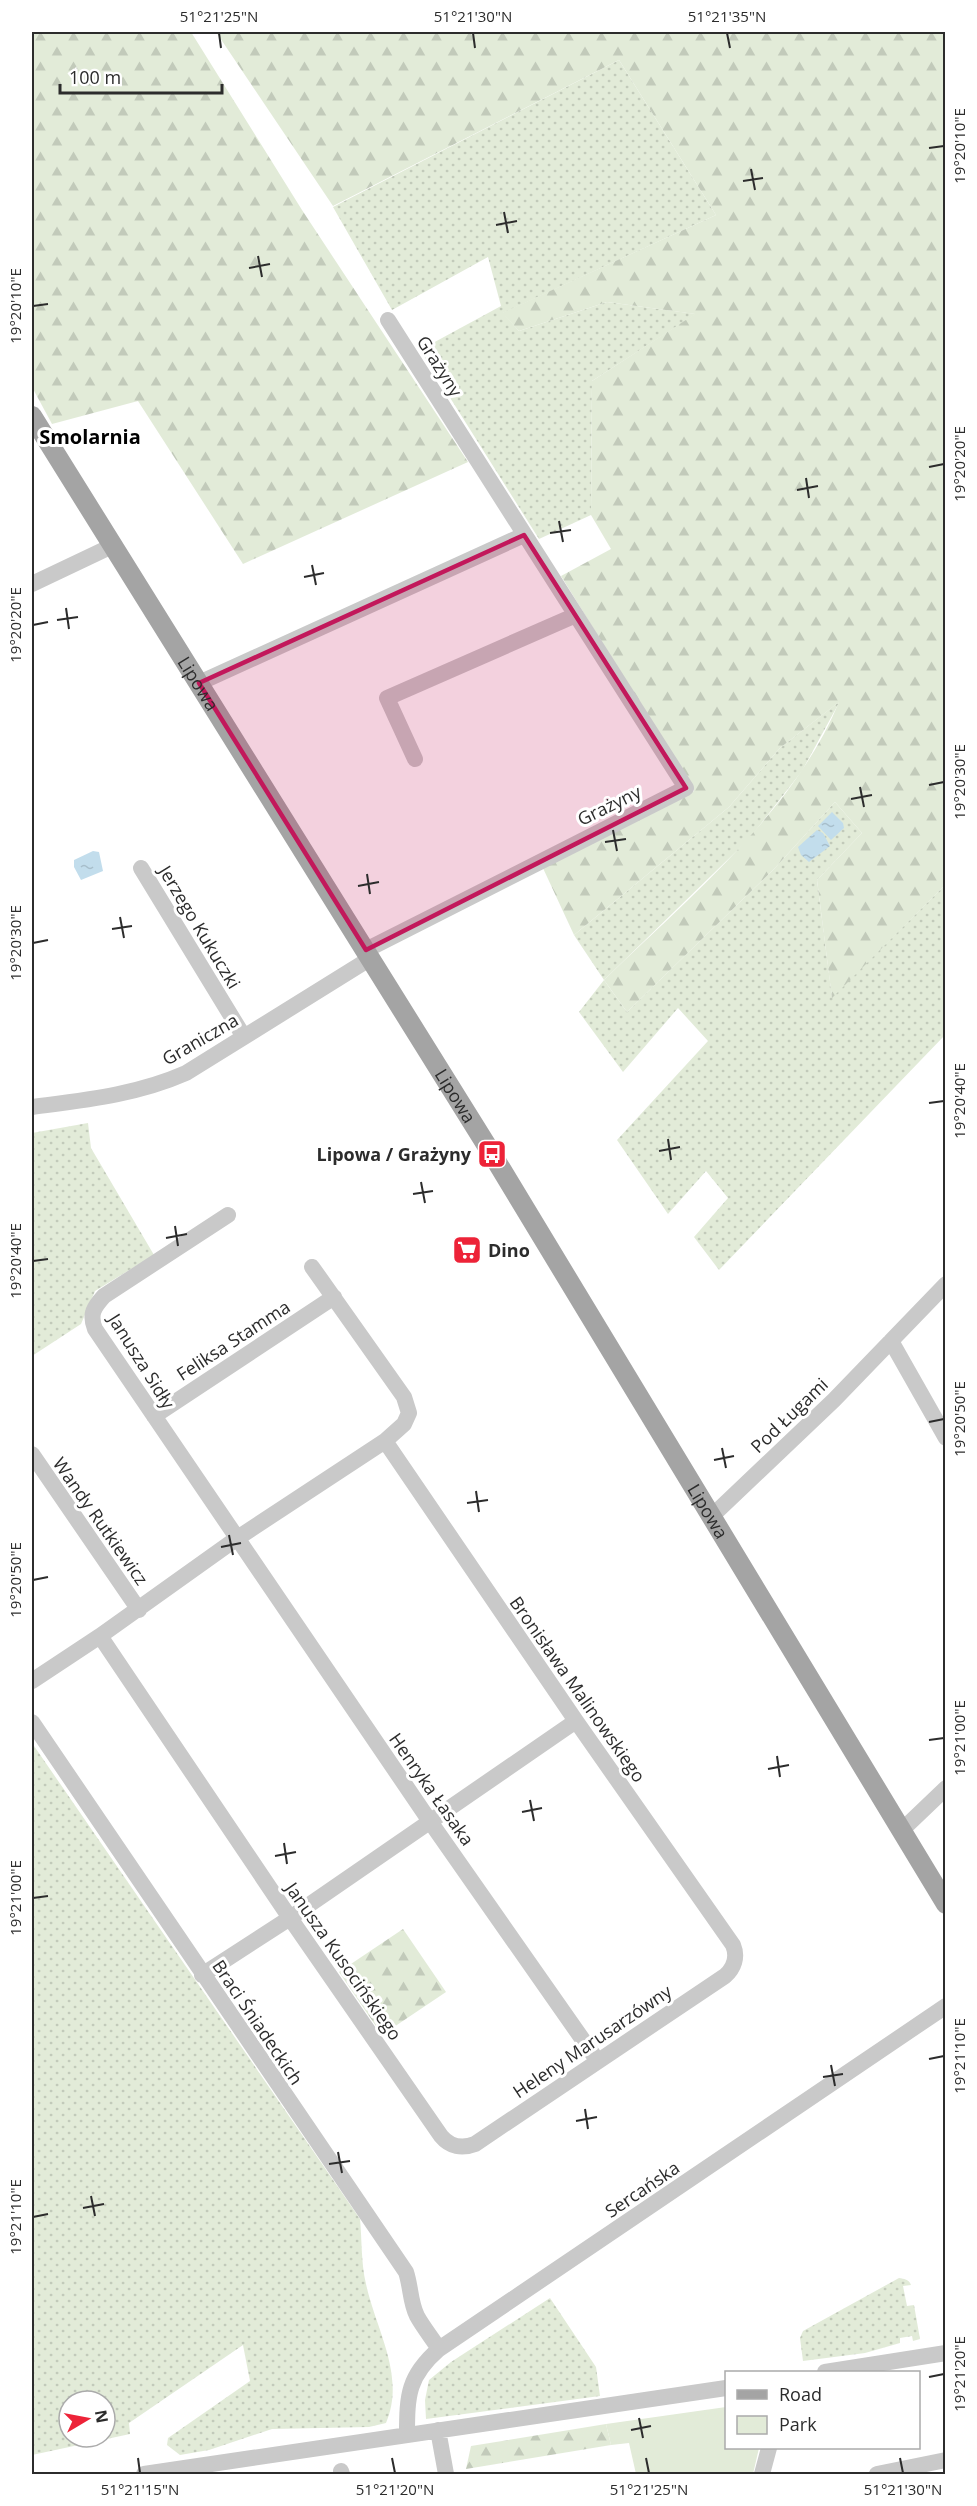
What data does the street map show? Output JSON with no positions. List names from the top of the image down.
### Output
{
  "streets": {
    "main road": ["Lipowa"],
    "street": [
      "Grażyny",
      "Jerzego Kukuczki",
      "Graniczna",
      "Feliksa Stamma",
      "Janusza Sidły",
      "Pod Ługami",
      "Wandy Rutkiewicz",
      "Bronisława Malinowskiego",
      "Henryka Łasaka",
      "Janusza Kusocińskiego",
      "Braci Śniadeckich",
      "Heleny Marusarzówny",
      "Sercańska"
    ]
  },
  "crossings": [
    ["Grażyny", "Lipowa"],
    ["Grażyny", "Graniczna"],
    ["Lipowa", "Graniczna"],
    ["Lipowa", "Pod Ługami"],
    ["Jerzego Kukuczki", "Graniczna"],
    ["Feliksa Stamma", "Janusza Sidły"],
    ["Janusza Sidły", "Henryka Łasaka"],
    ["Bronisława Malinowskiego", "Heleny Marusarzówny"],
    ["Henryka Łasaka", "Heleny Marusarzówny"],
    ["Janusza Kusocińskiego", "Heleny Marusarzówny"],
    ["Braci Śniadeckich", "Sercańska"]
  ],
  "districts": ["Smolarnia"],
  "places": {
    "bus stop": ["Lipowa / Grażyny"],
    "supermarket": ["Dino"]
  },
  "legend": ["Road", "Park"],
  "scale_bar": "100 m",
  "north": "right",
  "coordinates": [
    "51°21'25\"N",
    "51°21'30\"N",
    "51°21'35\"N",
    "19°20'10\"E",
    "19°20'20\"E",
    "19°20'30\"E",
    "19°20'40\"E",
    "19°20'50\"E",
    "19°21'00\"E",
    "19°21'10\"E",
    "19°21'20\"E",
    "51°21'15\"N",
    "51°21'20\"N"
  ]
}
